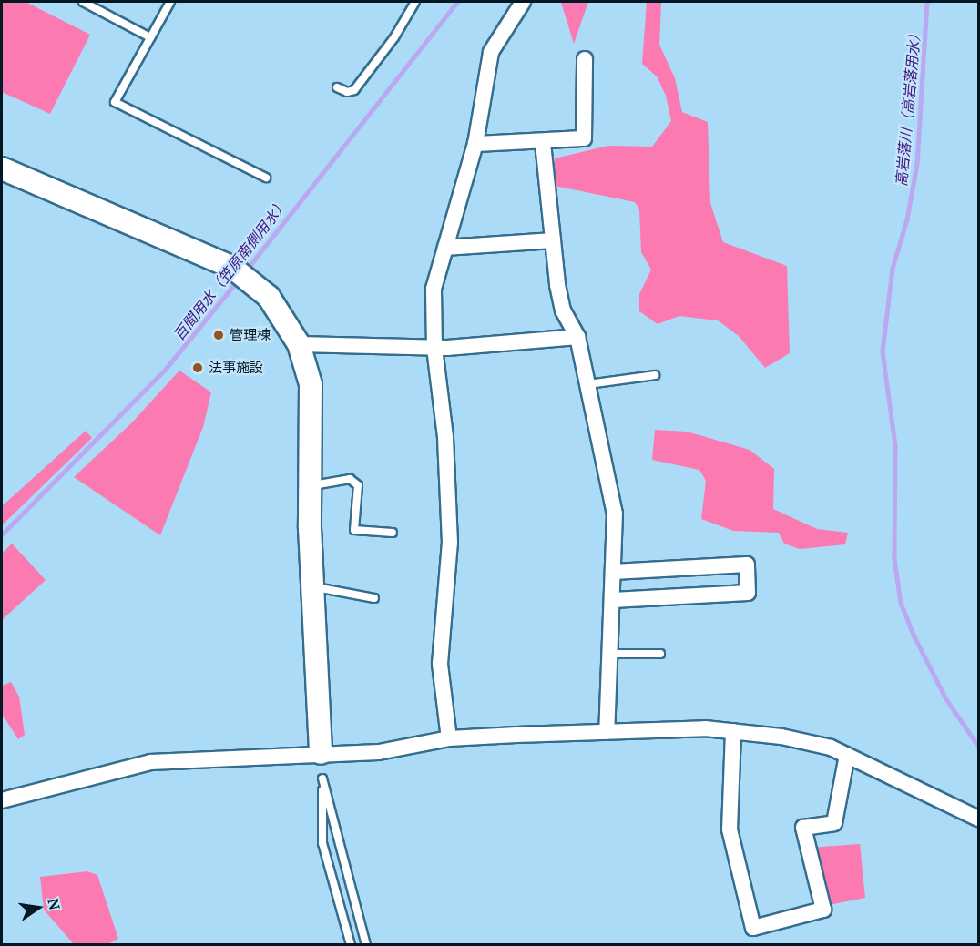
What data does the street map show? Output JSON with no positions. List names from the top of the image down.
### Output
{
  "water": ["高岩落川（高岩落用水）", "百間用水（笠原南側用水）"],
  "places": ["管理棟", "法事施設"],
  "north": "right"
}
